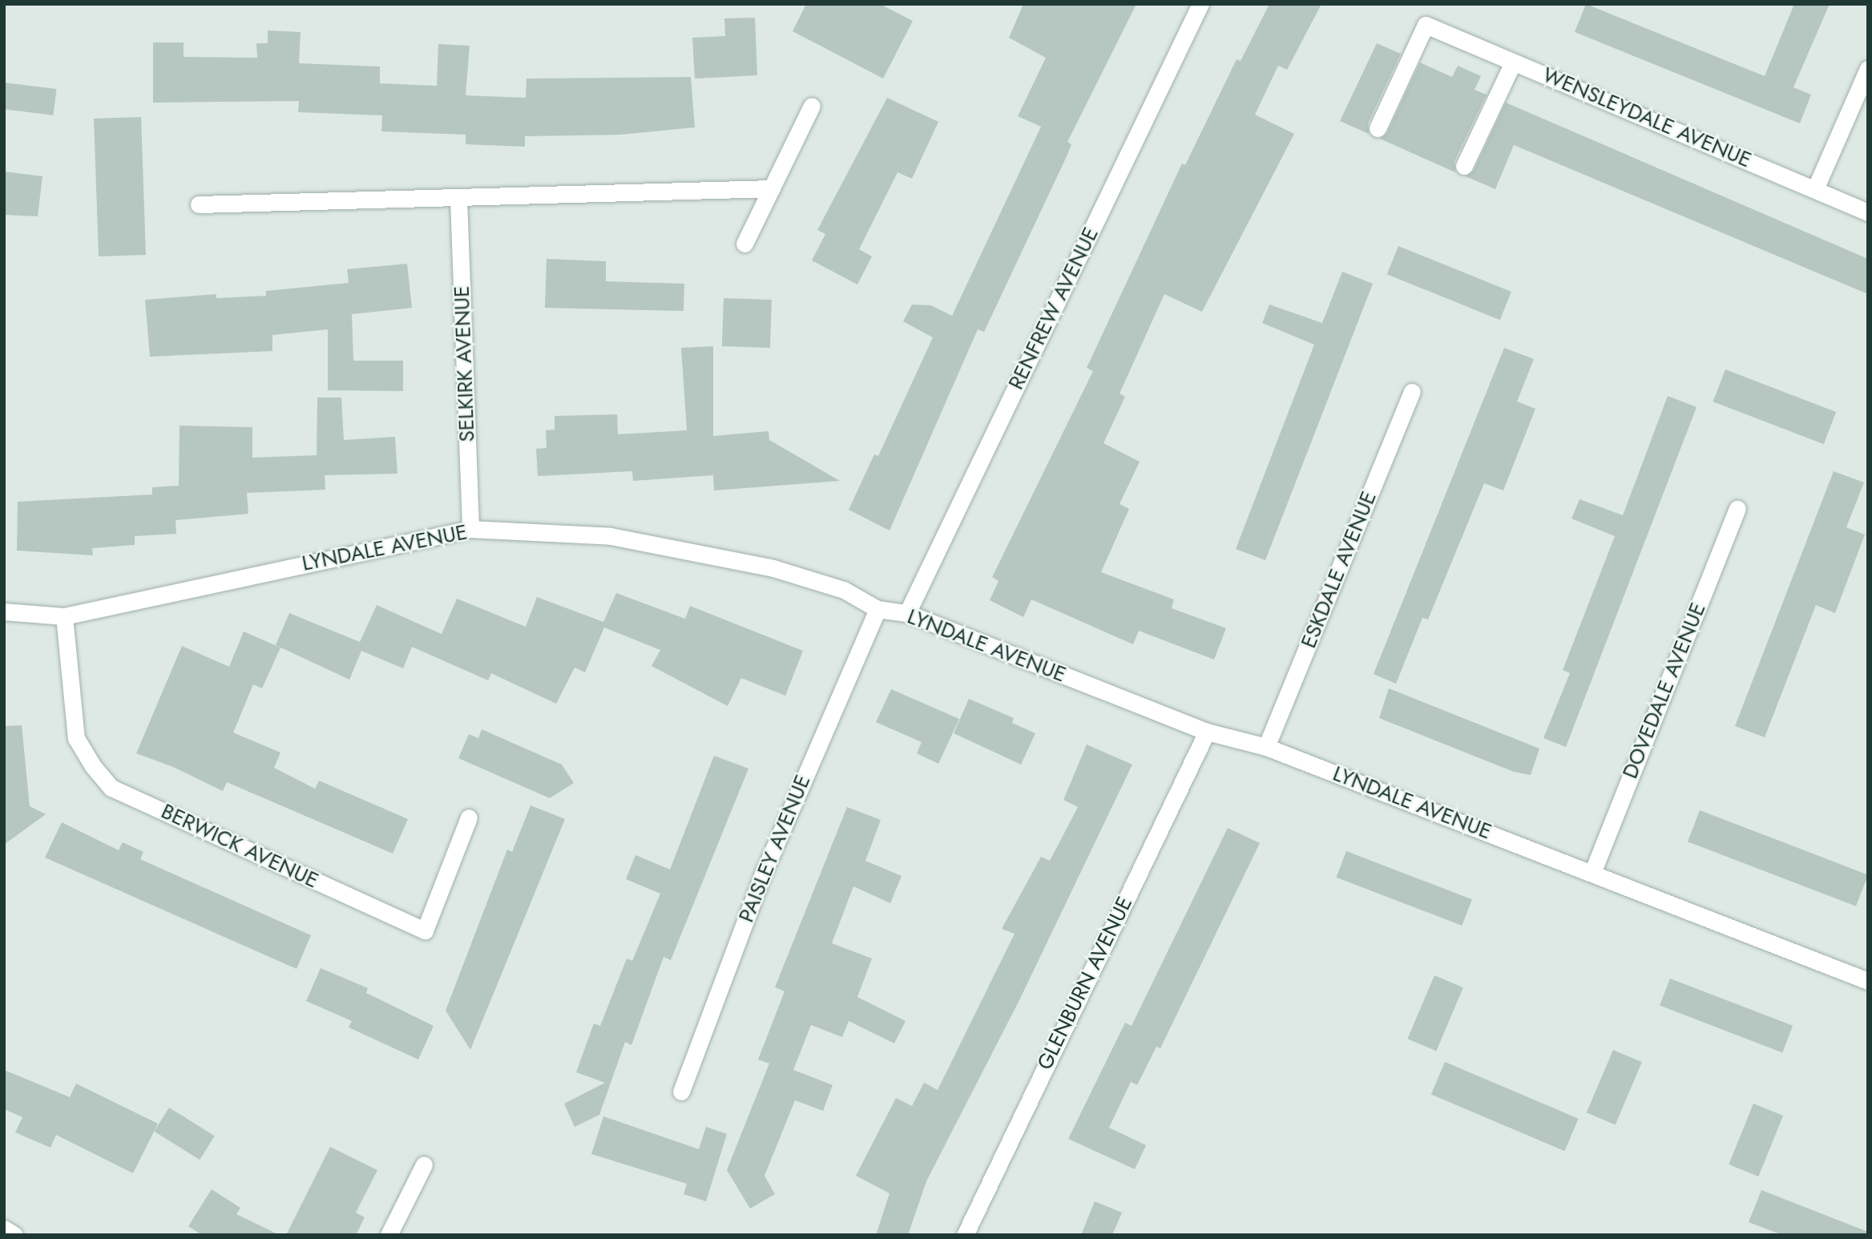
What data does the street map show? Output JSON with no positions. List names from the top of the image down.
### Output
{
  "streets": {
    "street": [
      "WENSLEYDALE AVENUE",
      "RENFREW AVENUE",
      "SELKIRK AVENUE",
      "LYNDALE AVENUE",
      "ESKDALE AVENUE",
      "DOVEDALE AVENUE",
      "BERWICK AVENUE",
      "PAISLEY AVENUE",
      "GLENBURN AVENUE"
    ]
  },
  "crossings": [
    ["RENFREW AVENUE", "LYNDALE AVENUE"],
    ["SELKIRK AVENUE", "LYNDALE AVENUE"],
    ["LYNDALE AVENUE", "ESKDALE AVENUE"],
    ["LYNDALE AVENUE", "DOVEDALE AVENUE"],
    ["LYNDALE AVENUE", "BERWICK AVENUE"],
    ["LYNDALE AVENUE", "PAISLEY AVENUE"],
    ["LYNDALE AVENUE", "GLENBURN AVENUE"]
  ]
}
